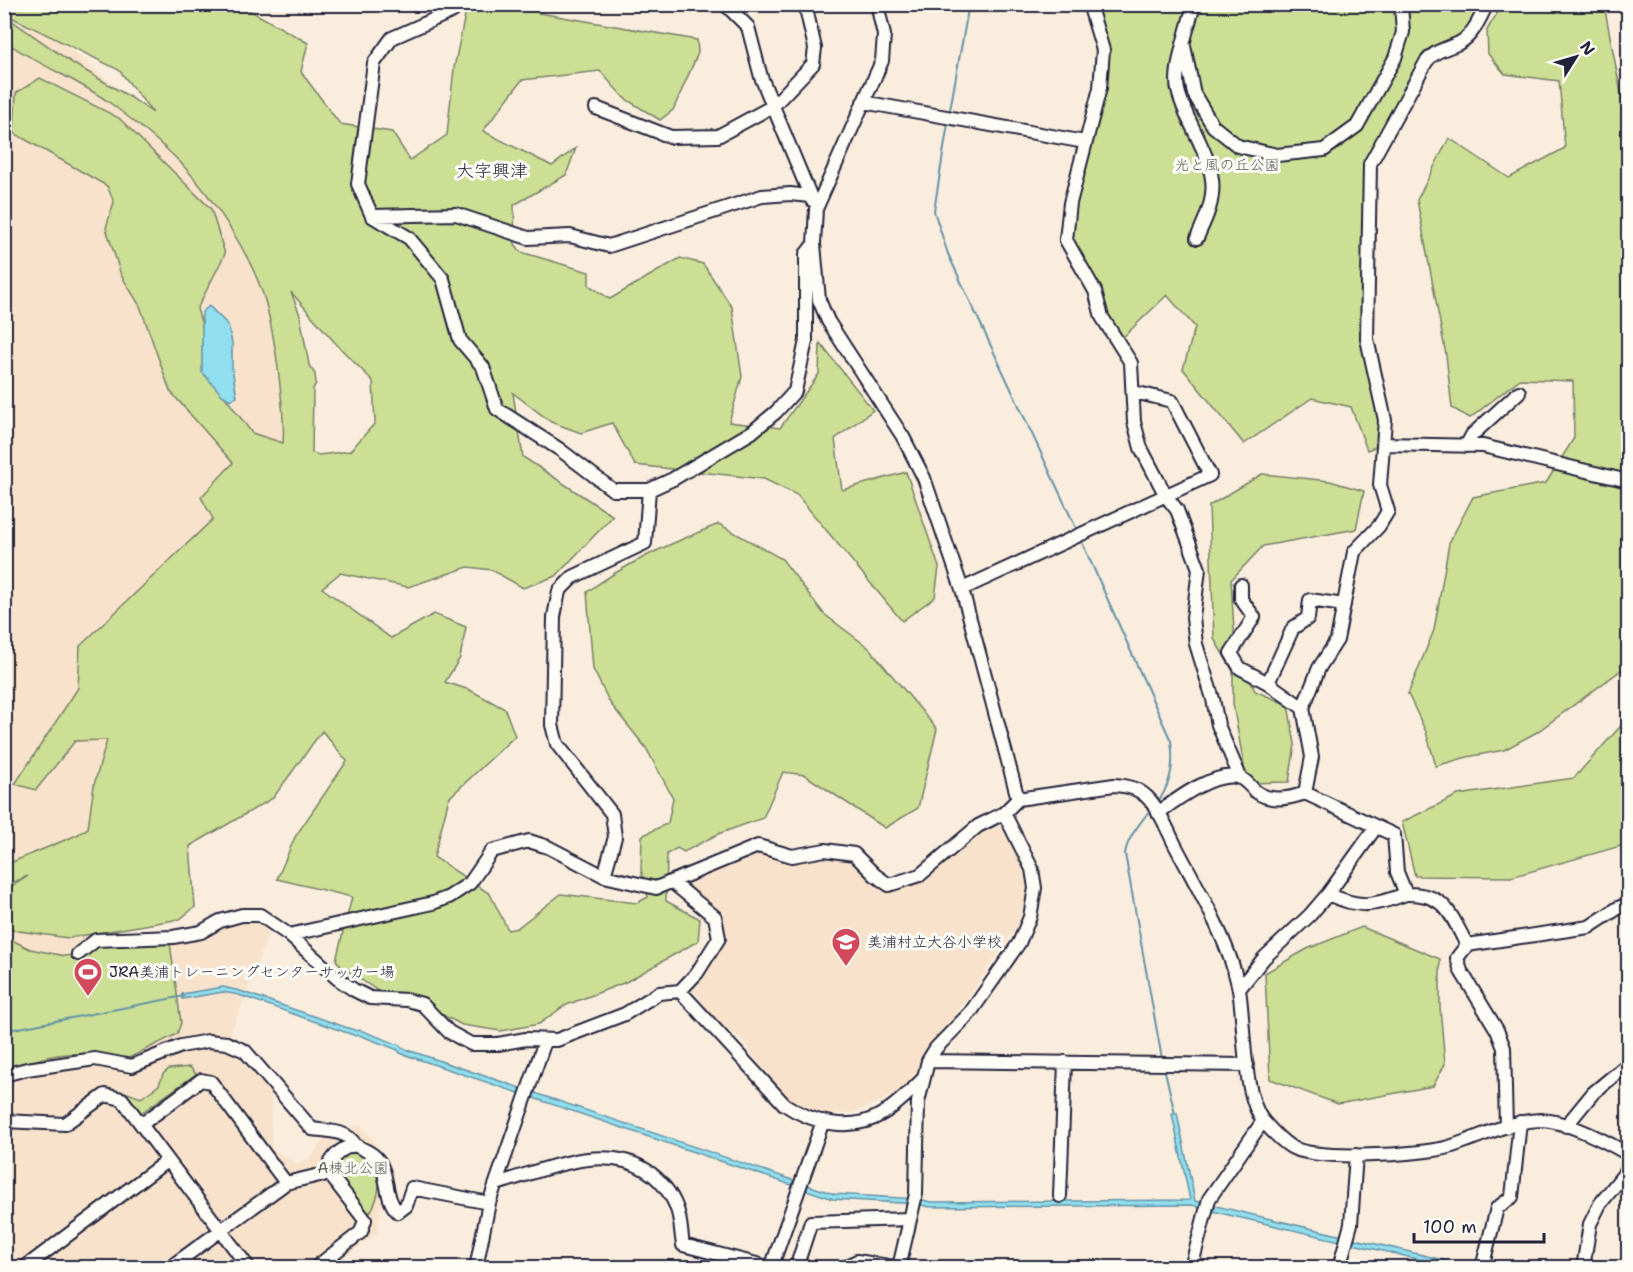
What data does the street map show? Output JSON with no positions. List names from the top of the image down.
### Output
{
  "districts": ["大字興津"],
  "parks": ["光と風の丘公園", "A棟北公園"],
  "places": {
    "school or university": ["美浦村立大谷小学校"],
    "sports": ["JRA美浦トレーニングセンターサッカー場"]
  },
  "scale_bar": "100 m",
  "north": "top right"
}
